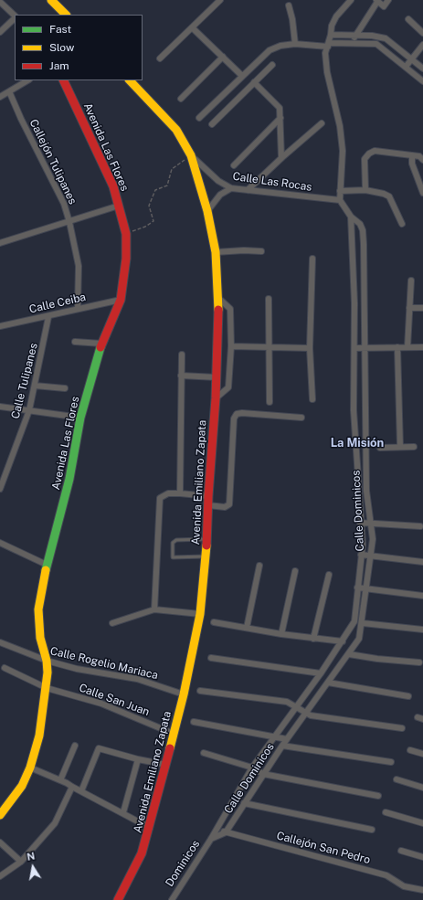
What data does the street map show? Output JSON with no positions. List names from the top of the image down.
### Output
{
  "streets": {
    "main road": ["Avenida Las Flores", "Avenida Emiliano Zapata"],
    "street": [
      "Callejón Tulipanes",
      "Calle Las Rocas",
      "Calle Ceiba",
      "Calle Tulipanes",
      "Calle Dominicos",
      "Calle Rogelio Mariaca",
      "Calle San Juan",
      "Callejón San Pedro",
      "Dominicos"
    ]
  },
  "crossings": [
    ["Avenida Las Flores", "Calle Ceiba"],
    ["Avenida Las Flores", "Calle Rogelio Mariaca"],
    ["Avenida Las Flores", "Calle San Juan"],
    ["Callejón Tulipanes", "Calle Ceiba"],
    ["Calle Las Rocas", "Avenida Emiliano Zapata"],
    ["Calle Las Rocas", "Calle Dominicos"],
    ["Calle Ceiba", "Calle Tulipanes"],
    ["Avenida Emiliano Zapata", "Calle Rogelio Mariaca"],
    ["Avenida Emiliano Zapata", "Calle San Juan"],
    ["Calle Dominicos", "Callejón San Pedro"],
    ["Calle Dominicos", "Dominicos"],
    ["Callejón San Pedro", "Dominicos"]
  ],
  "districts": ["La Misión"],
  "legend": ["Fast", "Slow", "Jam"],
  "north": "top"
}
